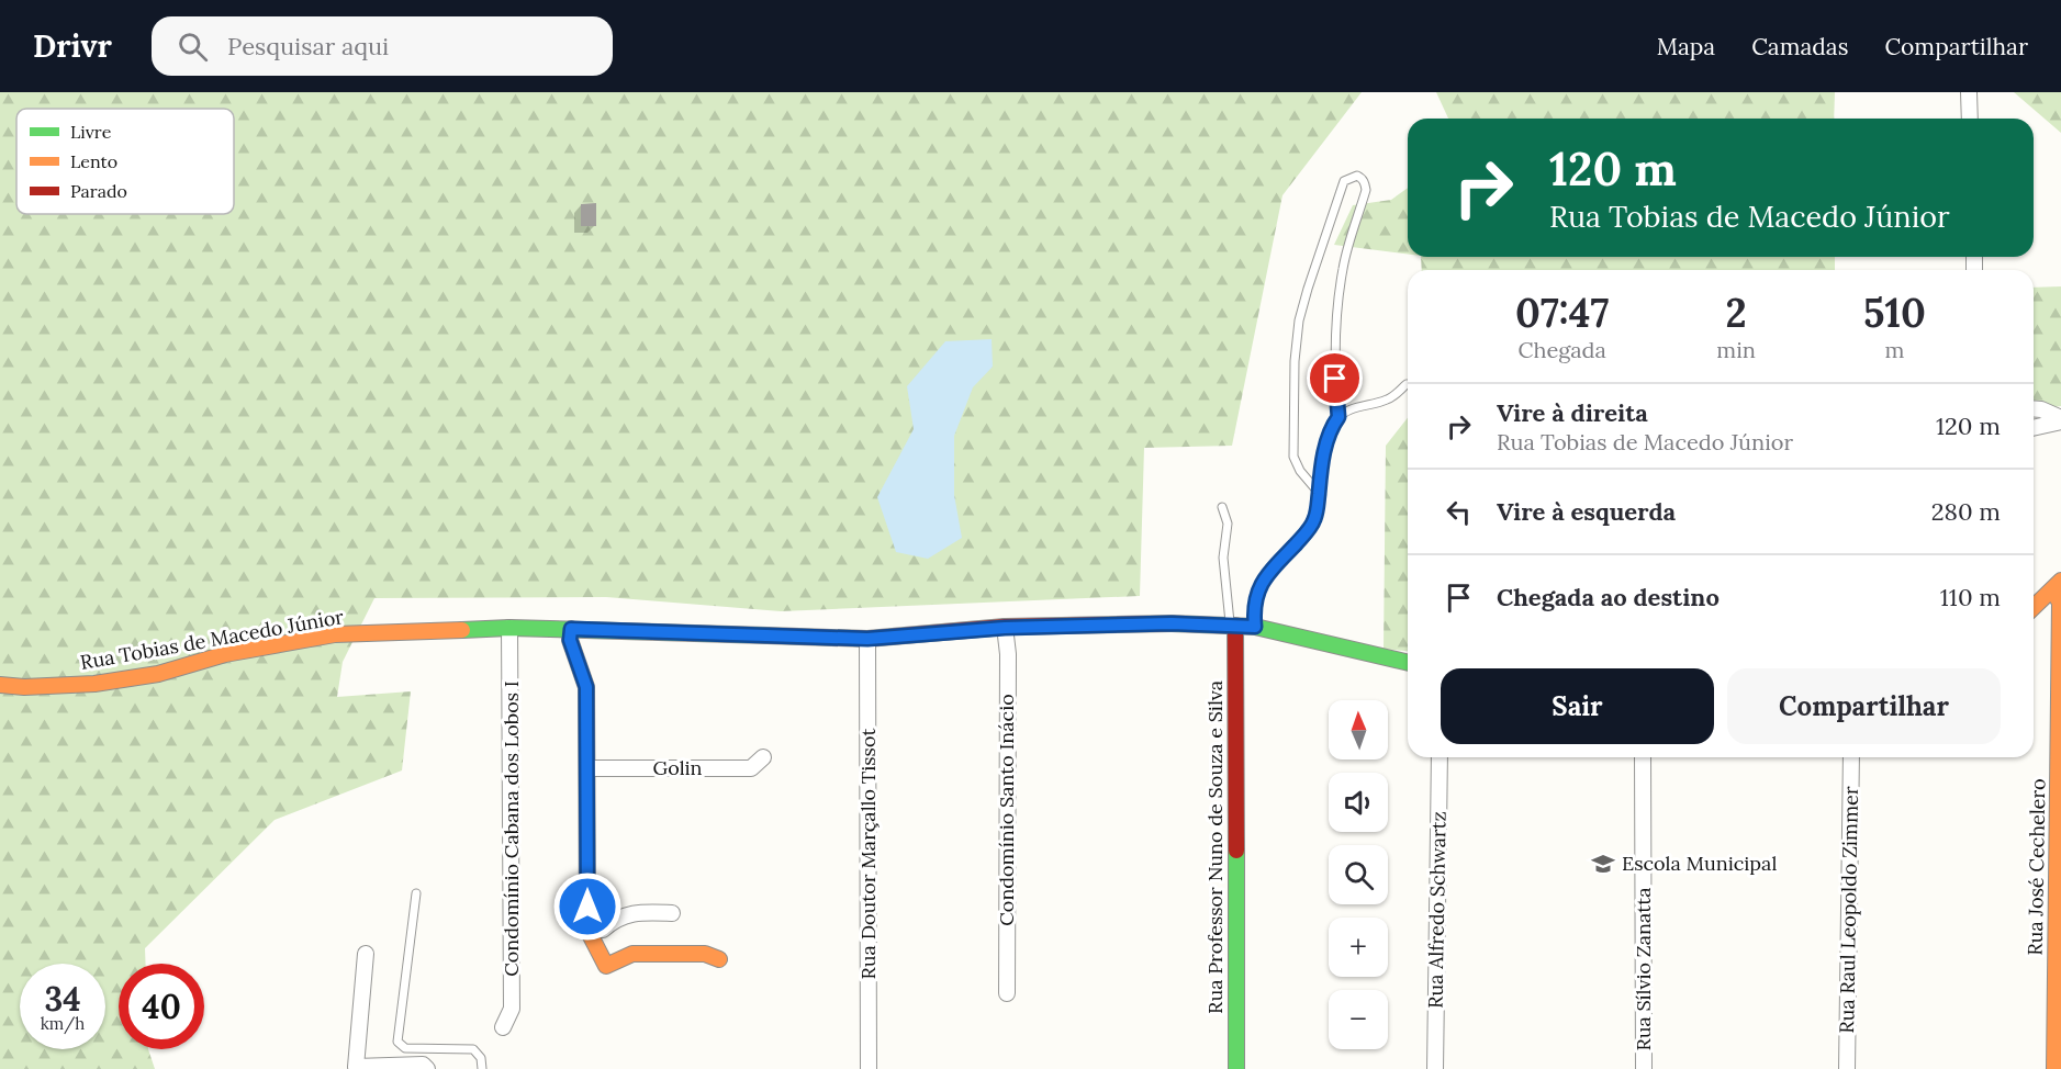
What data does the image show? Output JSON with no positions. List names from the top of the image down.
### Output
{
  "streets": {
    "street": [
      "Rua Tobias de Macedo Júnior",
      "Golin",
      "Condomínio Santo Inácio",
      "Condomínio Cabana dos Lobos I",
      "Rua Professor Nuno de Souza e Silva",
      "Rua Doutor Marçallo Tissot",
      "Rua José Cechelero",
      "Rua Alfredo Schwartz",
      "Rua Raul Leopoldo Zimmer",
      "Rua Sílvio Zanatta"
    ]
  },
  "crossings": [
    ["Rua Tobias de Macedo Júnior", "Condomínio Santo Inácio"],
    ["Rua Tobias de Macedo Júnior", "Condomínio Cabana dos Lobos I"],
    ["Rua Tobias de Macedo Júnior", "Rua Professor Nuno de Souza e Silva"],
    ["Rua Tobias de Macedo Júnior", "Rua Doutor Marçallo Tissot"]
  ],
  "places": {
    "school or university": ["Escola Municipal"]
  },
  "legend": ["Livre", "Lento", "Parado"],
  "north": "top",
  "page": {
    "header": "Drivr",
    "search": "Pesquisar aqui",
    "nav": ["Mapa", "Camadas", "Compartilhar"],
    "turn": ["120 m", "Rua Tobias de Macedo Júnior"],
    "eta": [
      "07:47",
      "Chegada",
      "2",
      "min",
      "510",
      "m"
    ],
    "list": [
      {
        "name": "Vire à direita",
        "note": "Rua Tobias de Macedo Júnior",
        "value": "120 m"
      },
      {
        "name": "Vire à esquerda",
        "value": "280 m"
      },
      {
        "name": "Chegada ao destino",
        "value": "110 m"
      }
    ],
    "buttons": ["Sair", "Compartilhar"],
    "map_buttons": ["+", "−"],
    "speed": "34 km/h",
    "limit": "40"
  }
}
